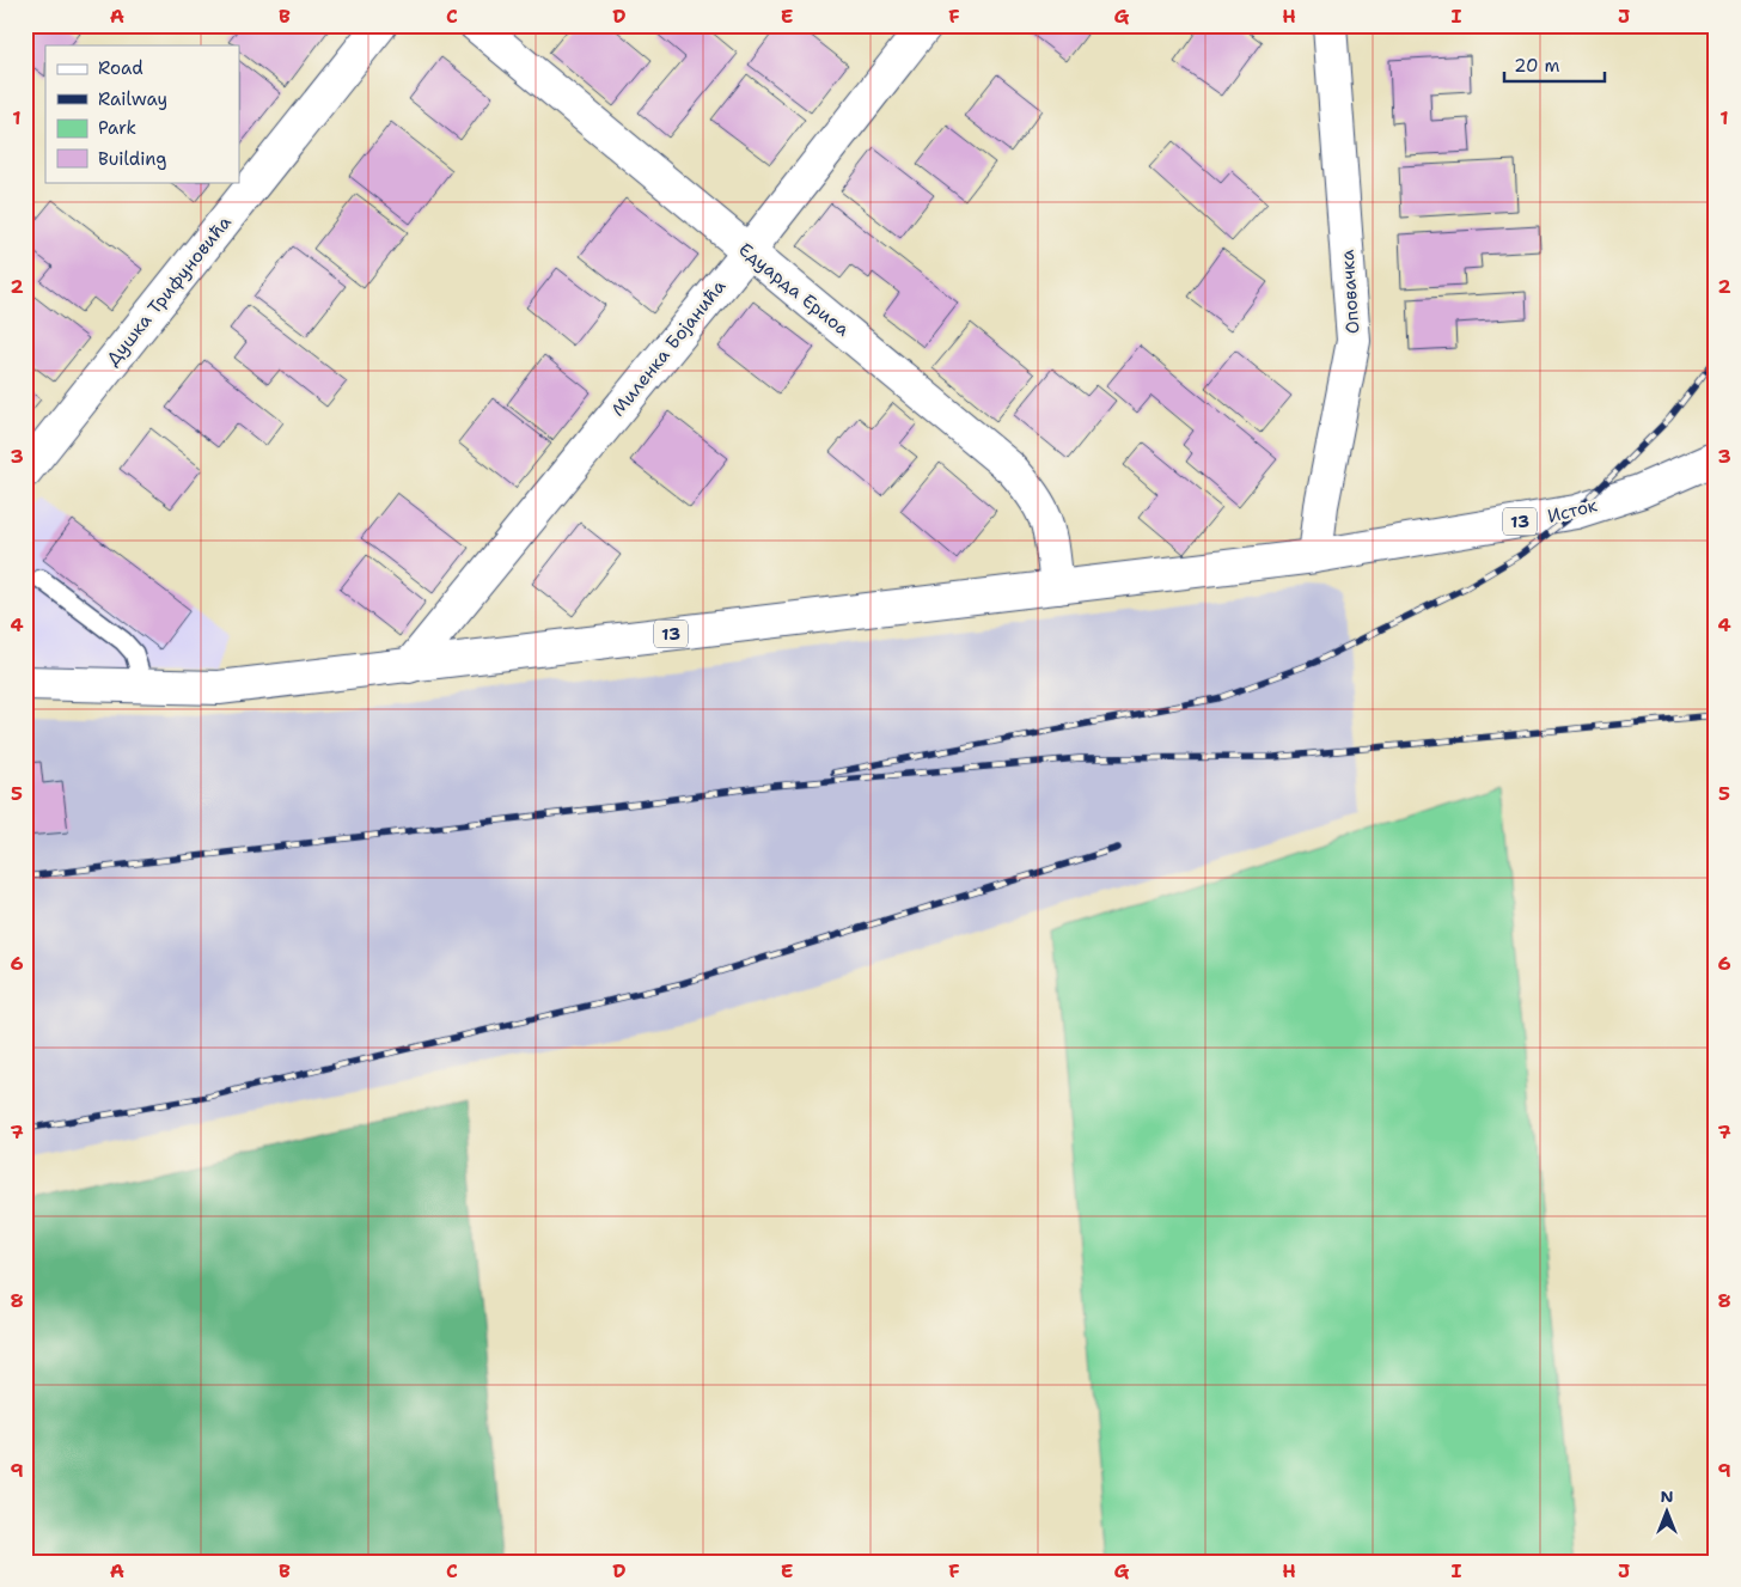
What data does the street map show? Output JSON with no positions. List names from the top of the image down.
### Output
{
  "streets": {
    "street": [
      "Едуарда Ериоа",
      "Душка Трифуновића",
      "Оповачка",
      "Миленка Бојанића",
      "Исток",
      "13"
    ]
  },
  "crossings": [
    ["Едуарда Ериоа", "Миленка Бојанића"],
    ["Едуарда Ериоа", "13"],
    ["Оповачка", "Исток"],
    ["Оповачка", "13"],
    ["Миленка Бојанића", "13"],
    ["Исток", "13"]
  ],
  "legend": [
    "Road",
    "Railway",
    "Park",
    "Building"
  ],
  "scale_bar": "20 m",
  "north": "top",
  "grid": {
    "columns": [
      "A",
      "B",
      "C",
      "D",
      "E",
      "F",
      "G",
      "H",
      "I",
      "J"
    ],
    "rows": [
      "1",
      "2",
      "3",
      "4",
      "5",
      "6",
      "7",
      "8",
      "9"
    ]
  }
}
